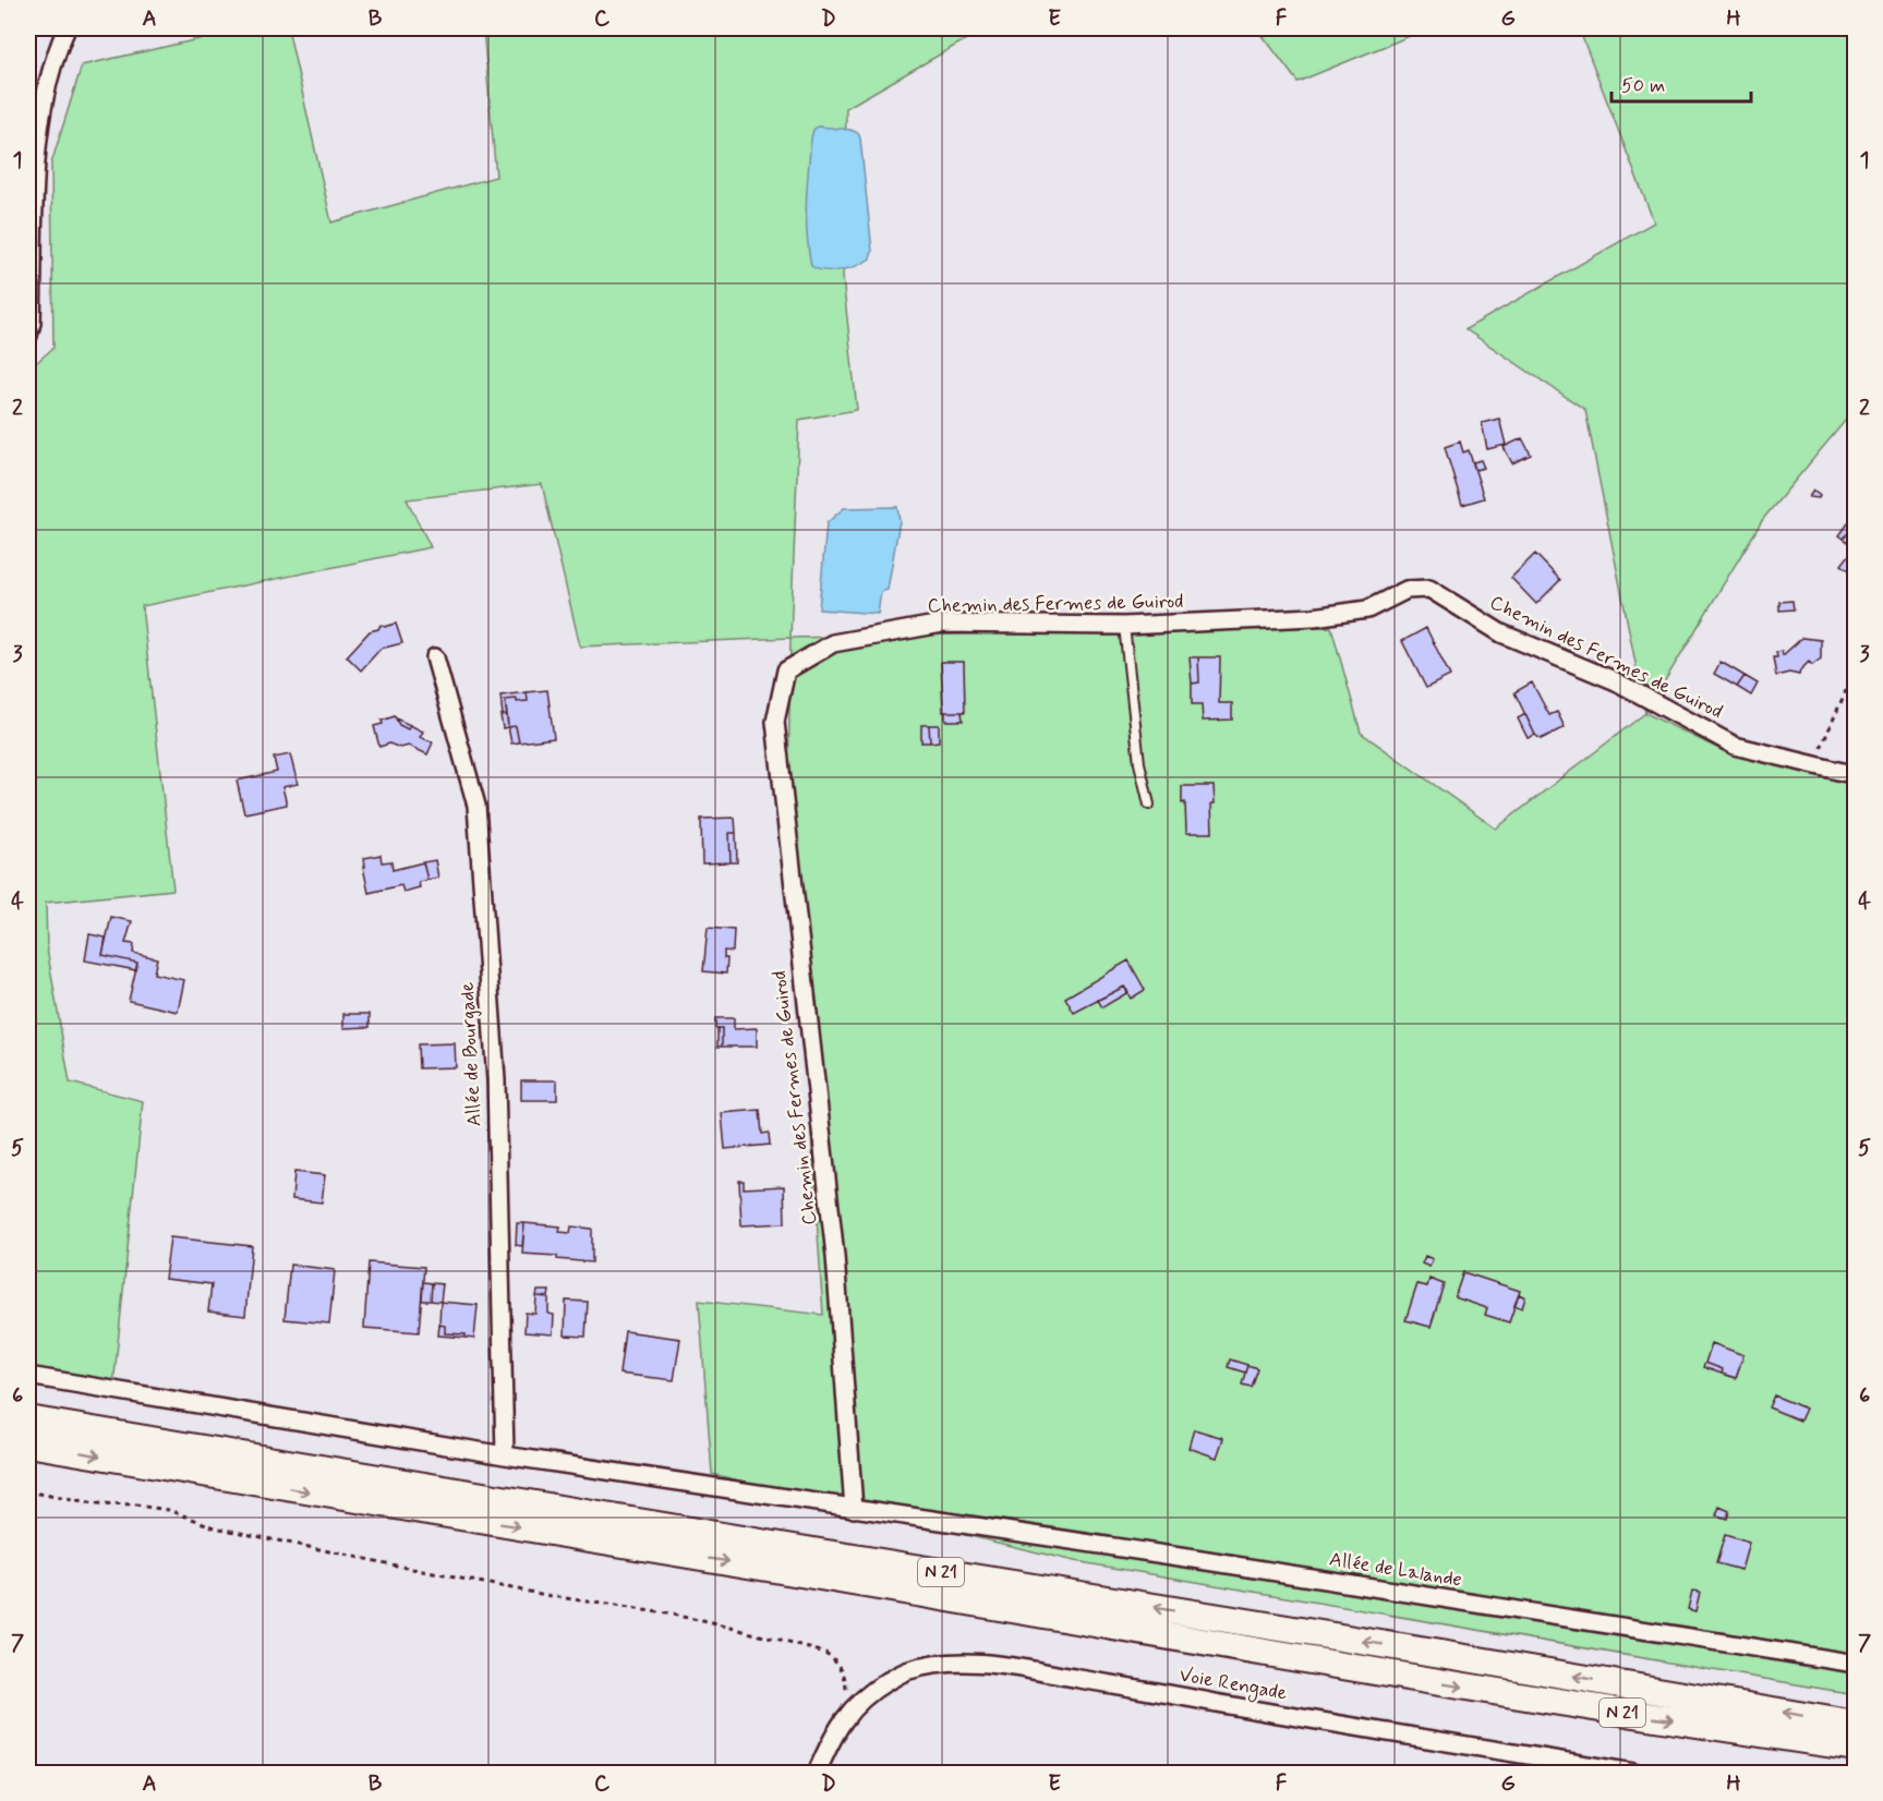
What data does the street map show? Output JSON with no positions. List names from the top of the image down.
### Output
{
  "streets": {
    "highway": ["N 21"],
    "street": [
      "Chemin des Fermes de Guirod",
      "Allée de Bourgade",
      "Allée de Lalande",
      "Voie Rengade"
    ]
  },
  "crossings": [
    ["Chemin des Fermes de Guirod", "Allée de Lalande"],
    ["Allée de Bourgade", "Allée de Lalande"]
  ],
  "scale_bar": "50 m",
  "grid": {
    "columns": [
      "A",
      "B",
      "C",
      "D",
      "E",
      "F",
      "G",
      "H"
    ],
    "rows": [
      "1",
      "2",
      "3",
      "4",
      "5",
      "6",
      "7"
    ]
  }
}
